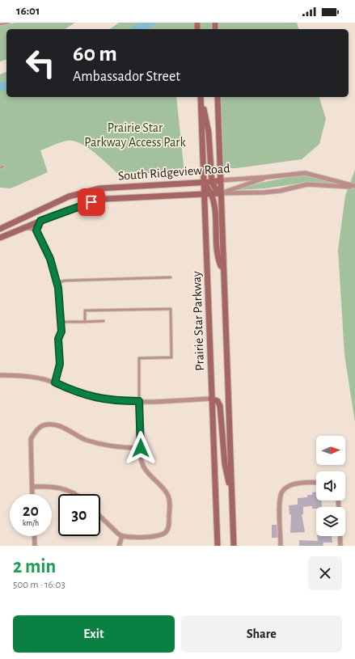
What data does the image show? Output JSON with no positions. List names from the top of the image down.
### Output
{
  "streets": {
    "main road": ["South Ridgeview Road", "Prairie Star Parkway"]
  },
  "crossings": [
    ["South Ridgeview Road", "Prairie Star Parkway"]
  ],
  "parks": ["Prairie Star Parkway Access Park"],
  "north": "right",
  "page": {
    "status": "16:01",
    "turn": ["60 m", "Ambassador Street"],
    "speed": "20 km/h",
    "limit": "30",
    "heading": ["2 min", "500 m · 16:03"],
    "buttons": ["Exit", "Share"]
  }
}
